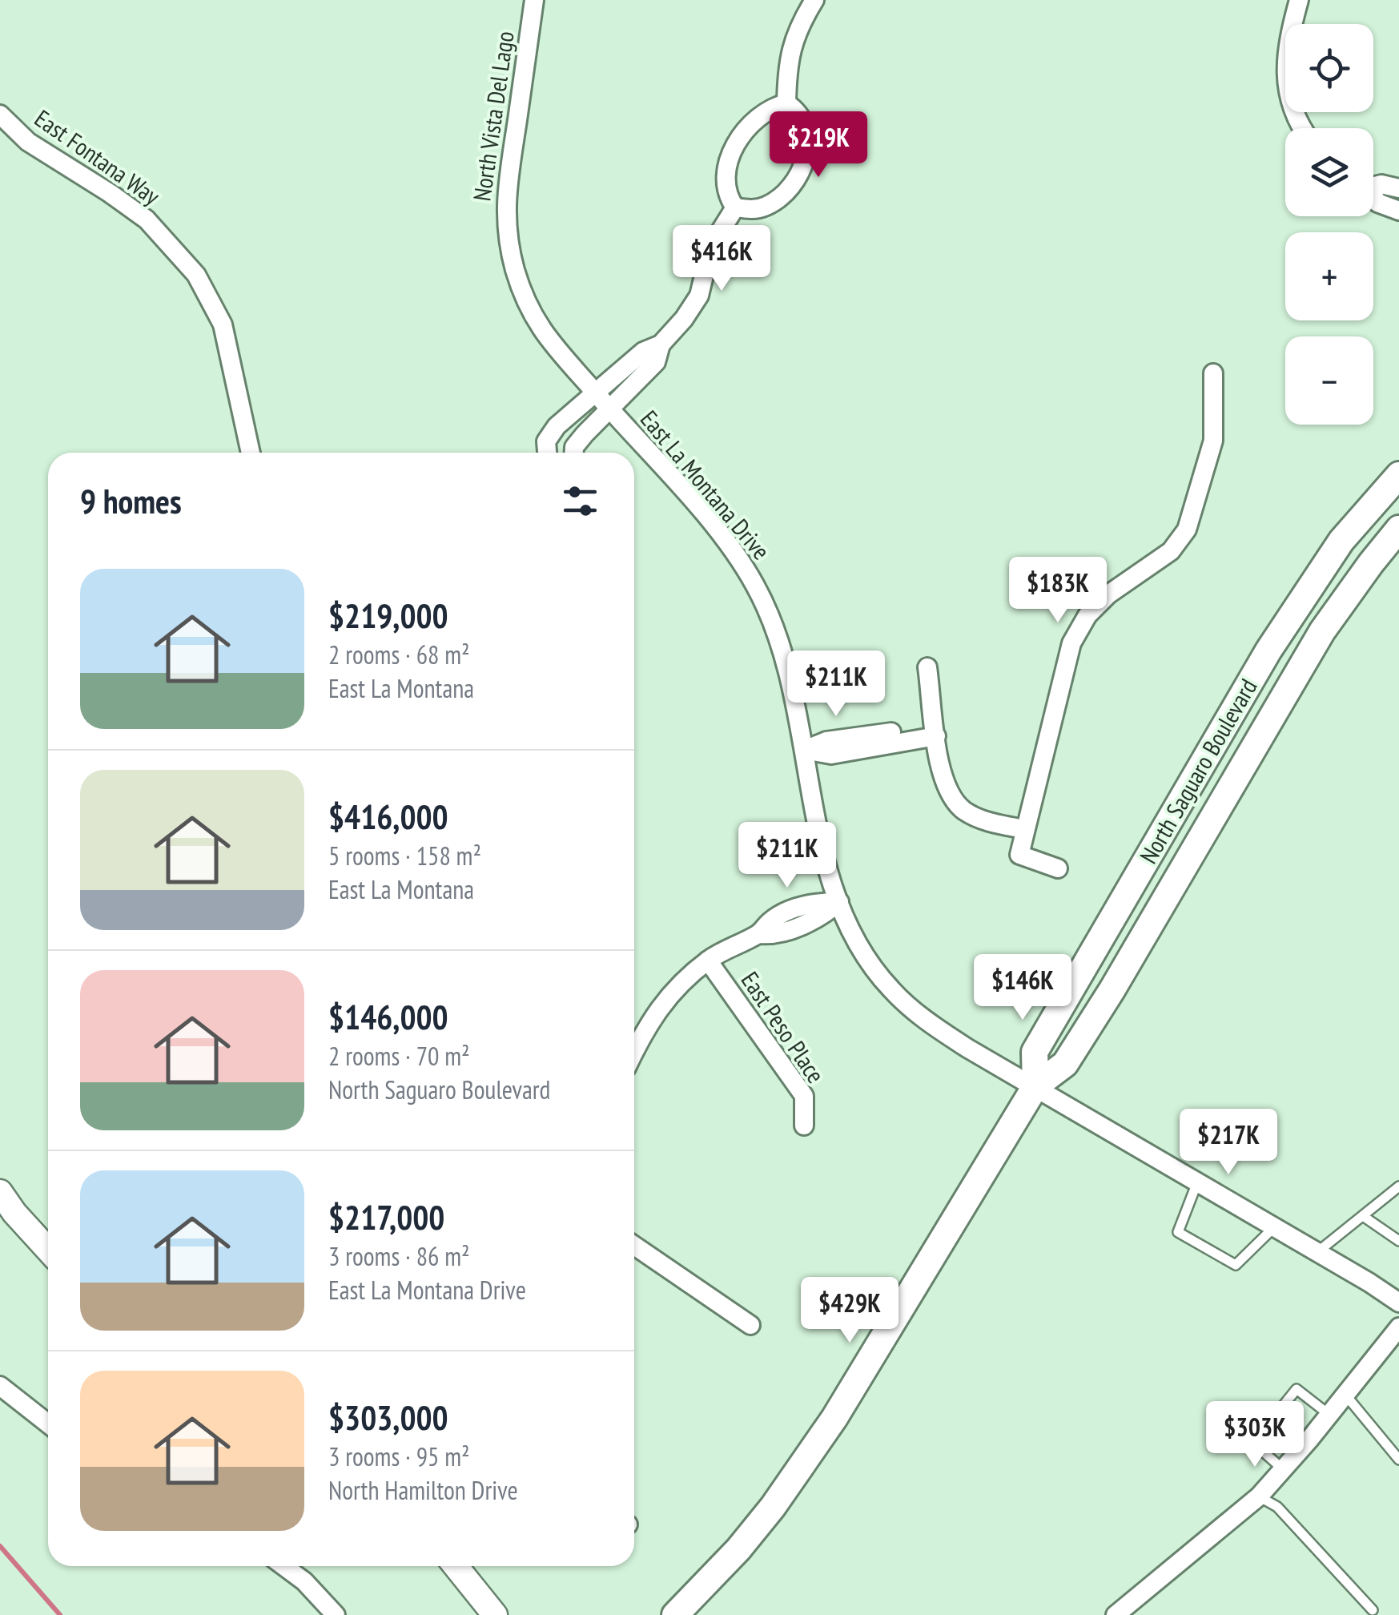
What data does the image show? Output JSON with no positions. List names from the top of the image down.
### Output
{
  "streets": {
    "main road": ["North Saguaro Boulevard"],
    "street": [
      "North Vista Del Lago",
      "East Fontana Way",
      "East La Montana Drive",
      "East Peso Place"
    ]
  },
  "crossings": [
    ["North Vista Del Lago", "East La Montana Drive"],
    ["East La Montana Drive", "North Saguaro Boulevard"]
  ],
  "page": {
    "map_buttons": ["+", "−"],
    "price": [
      "$219K",
      "$416K",
      "$183K",
      "$211K",
      "$211K",
      "$146K",
      "$217K",
      "$429K",
      "$303K"
    ],
    "heading": "9 homes",
    "list": [
      {
        "name": "$219,000",
        "note": "2 rooms · 68 m² · East La Montana"
      },
      {
        "name": "$416,000",
        "note": "5 rooms · 158 m² · East La Montana"
      },
      {
        "name": "$146,000",
        "note": "2 rooms · 70 m² · North Saguaro Boulevard"
      },
      {
        "name": "$217,000",
        "note": "3 rooms · 86 m² · East La Montana Drive"
      },
      {
        "name": "$303,000",
        "note": "3 rooms · 95 m² · North Hamilton Drive"
      }
    ]
  }
}
